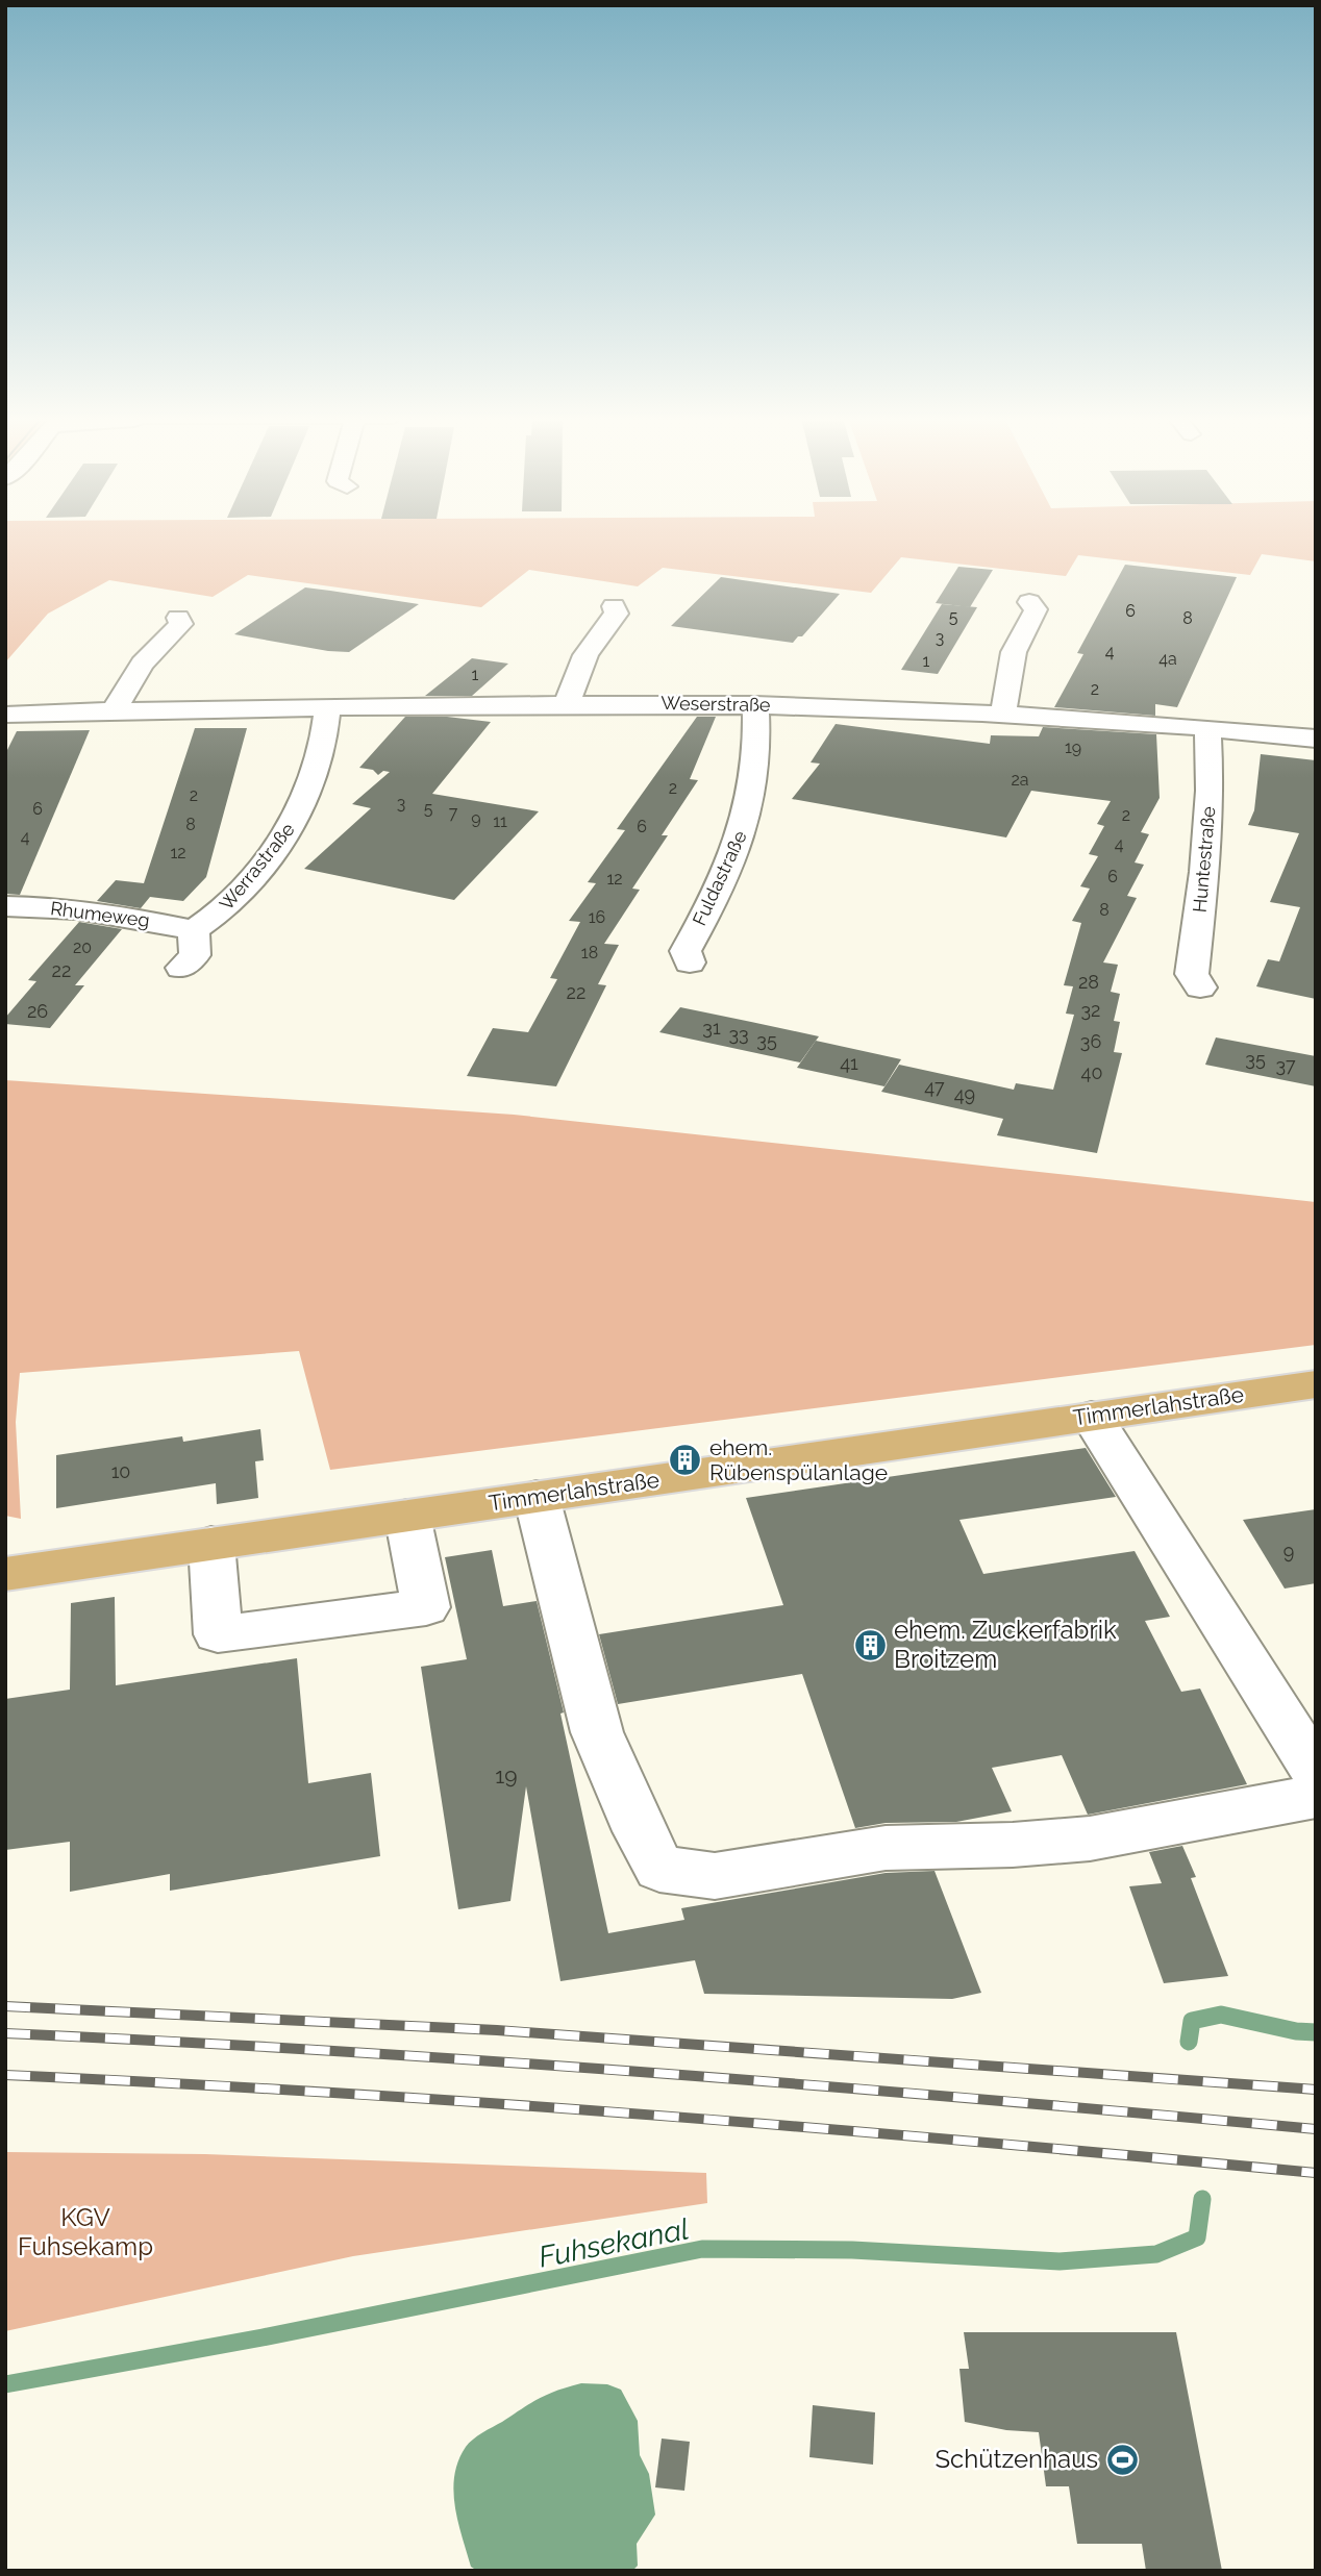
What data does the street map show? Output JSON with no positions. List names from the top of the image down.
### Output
{
  "streets": {
    "main road": ["Timmerlahstraße"],
    "street": [
      "Weserstraße",
      "Huntestraße",
      "Werrastraße",
      "Fuldastraße",
      "Rhumeweg"
    ]
  },
  "crossings": [
    ["Weserstraße", "Huntestraße"],
    ["Weserstraße", "Werrastraße"],
    ["Weserstraße", "Fuldastraße"],
    ["Werrastraße", "Rhumeweg"]
  ],
  "water": ["Fuhsekanal"],
  "parks": ["KGV Fuhsekamp"],
  "places": {
    "building": ["ehem. Rübenspülanlage", "ehem. Zuckerfabrik Broitzem"],
    "sports": ["Schützenhaus"]
  },
  "house_numbers": [
    "6",
    "5",
    "8",
    "3",
    "4",
    "4a",
    "1",
    "1",
    "2",
    "19",
    "2a",
    "2",
    "2",
    "3",
    "6",
    "5",
    "7",
    "2",
    "9",
    "11",
    "8",
    "6",
    "4",
    "4",
    "12",
    "6",
    "12",
    "8",
    "16",
    "20",
    "18",
    "22",
    "28",
    "22",
    "32",
    "26",
    "31",
    "33",
    "35",
    "36",
    "35",
    "41",
    "37",
    "40",
    "47",
    "49",
    "10",
    "9",
    "19"
  ]
}
